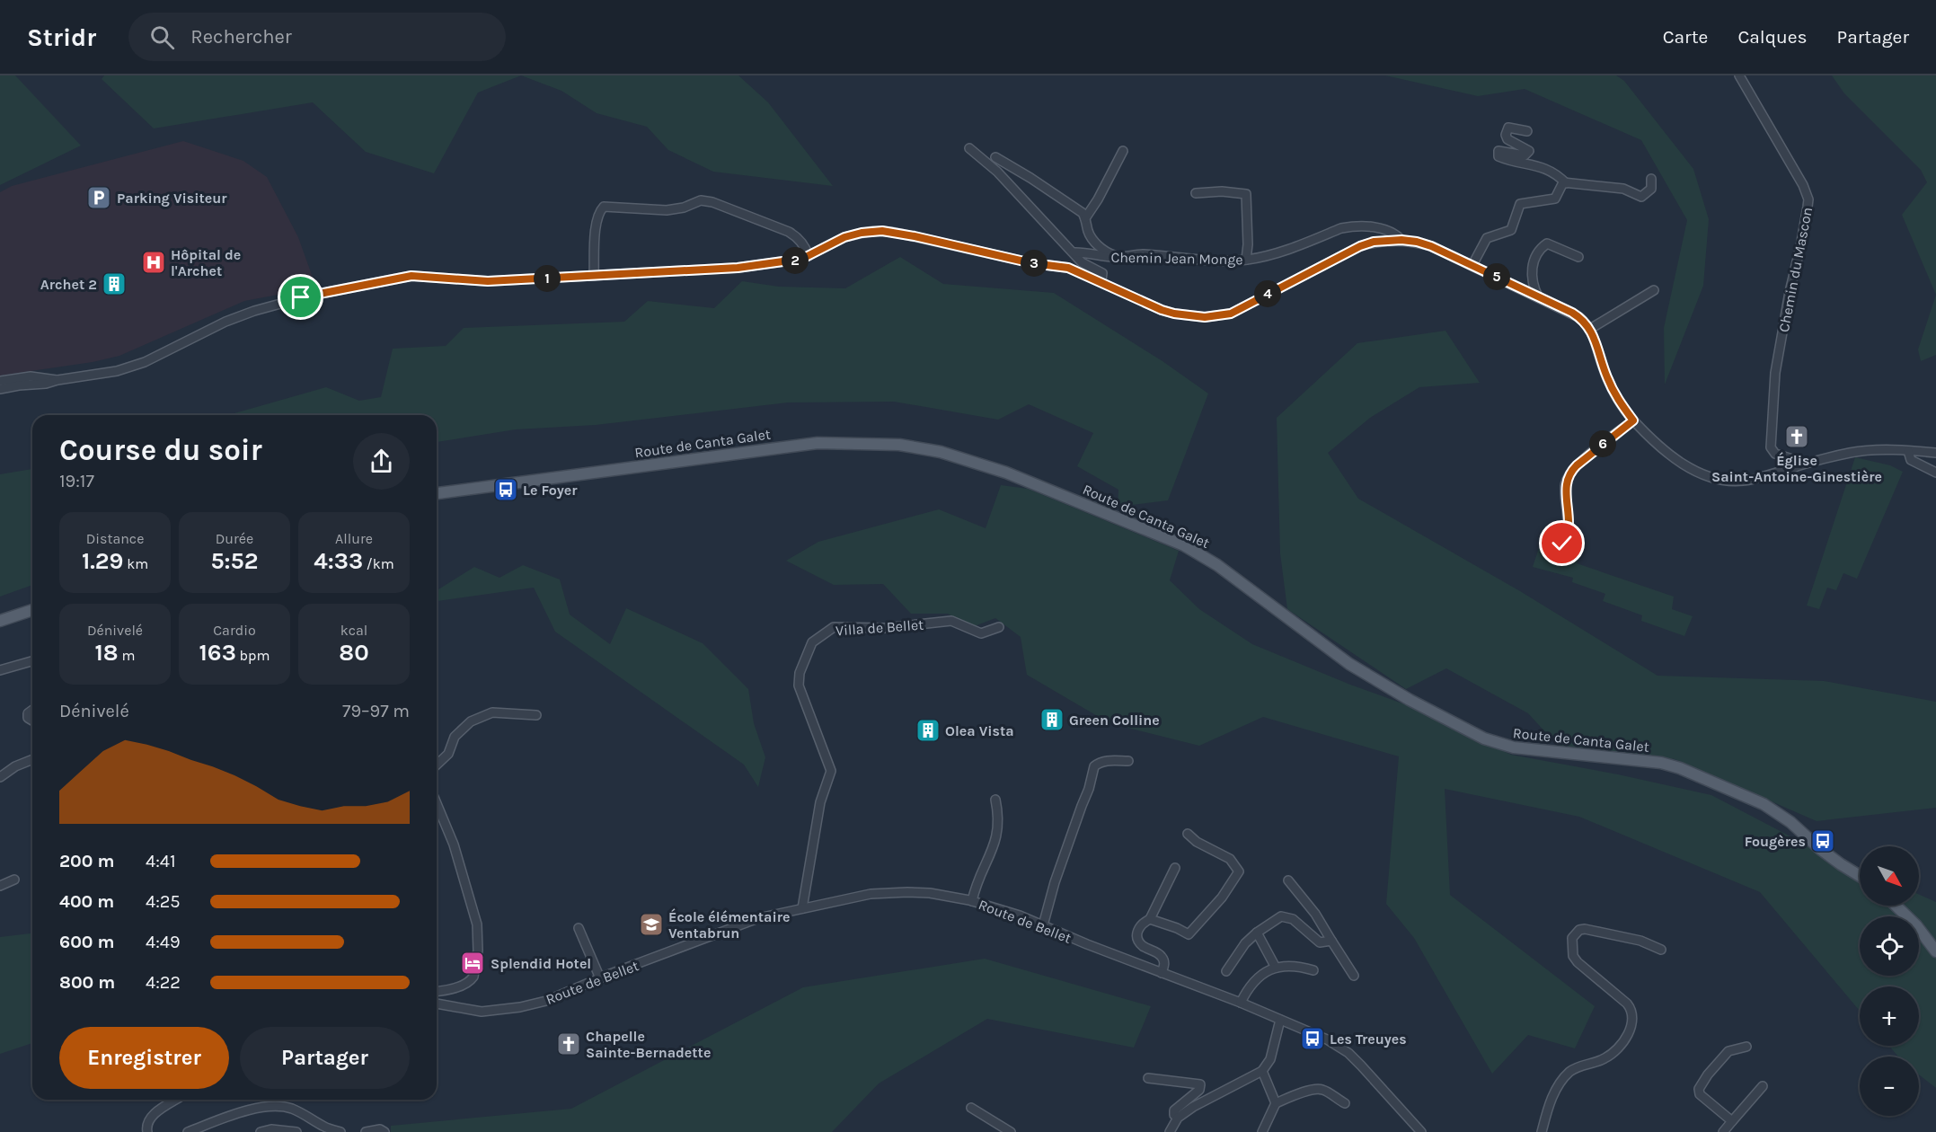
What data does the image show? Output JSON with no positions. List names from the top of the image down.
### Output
{
  "streets": {
    "main road": ["Route de Canta Galet"],
    "street": [
      "Chemin Jean Monge",
      "Chemin du Mascon",
      "Villa de Bellet",
      "Route de Bellet"
    ]
  },
  "crossings": [
    ["Villa de Bellet", "Route de Bellet"]
  ],
  "places": {
    "parking": ["Parking Visiteur"],
    "hospital": ["Hôpital de l'Archet"],
    "building": ["Archet 2", "Green Colline", "Olea Vista"],
    "church": ["Église Saint-Antoine-Ginestière", "Chapelle Sainte-Bernadette"],
    "bus stop": ["Le Foyer", "Fougères", "Les Treuyes"],
    "school or university": ["École élémentaire Ventabrun"],
    "hotel": ["Splendid Hotel"]
  },
  "north": "bottom right",
  "page": {
    "header": "Stridr",
    "search": "Rechercher",
    "nav": ["Carte", "Calques", "Partager"],
    "pins": [
      "2",
      "3",
      "5",
      "1",
      "4",
      "6"
    ],
    "heading": ["Course du soir", "19:17"],
    "stats": [
      ["Distance", "1.29 km"],
      ["Durée", "5:52"],
      ["Allure", "4:33 /km"],
      ["Dénivelé", "18 m"],
      ["Cardio", "163 bpm"],
      ["kcal", "80"]
    ],
    "chart": ["Dénivelé", "79–97 m"],
    "list": [
      {
        "name": "200 m",
        "note": "4:41"
      },
      {
        "name": "400 m",
        "note": "4:25"
      },
      {
        "name": "600 m",
        "note": "4:49"
      },
      {
        "name": "800 m",
        "note": "4:22"
      }
    ],
    "map_buttons": ["+", "−"],
    "buttons": ["Enregistrer", "Partager"]
  }
}
